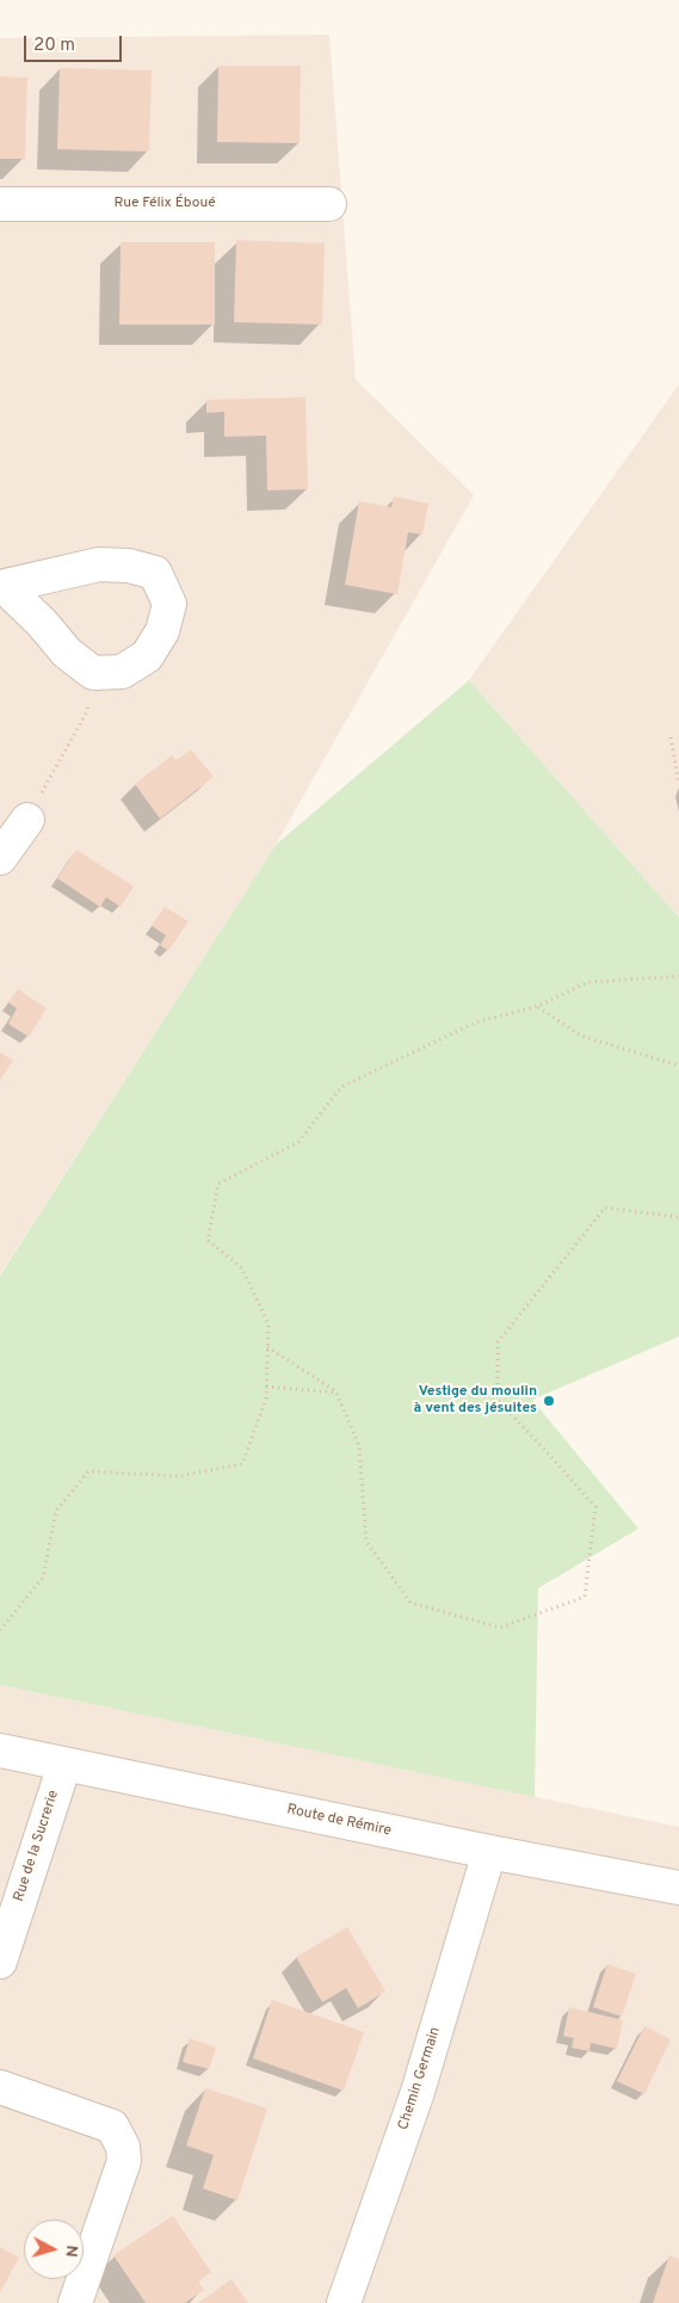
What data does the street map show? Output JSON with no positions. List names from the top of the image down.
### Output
{
  "streets": {
    "street": [
      "Rue Félix Éboué",
      "Route de Rémire",
      "Rue de la Sucrerie",
      "Chemin Germain"
    ]
  },
  "crossings": [
    ["Route de Rémire", "Rue de la Sucrerie"],
    ["Route de Rémire", "Chemin Germain"]
  ],
  "places": ["Vestige du moulin à vent des jésuites"],
  "scale_bar": "20 m",
  "north": "right"
}
